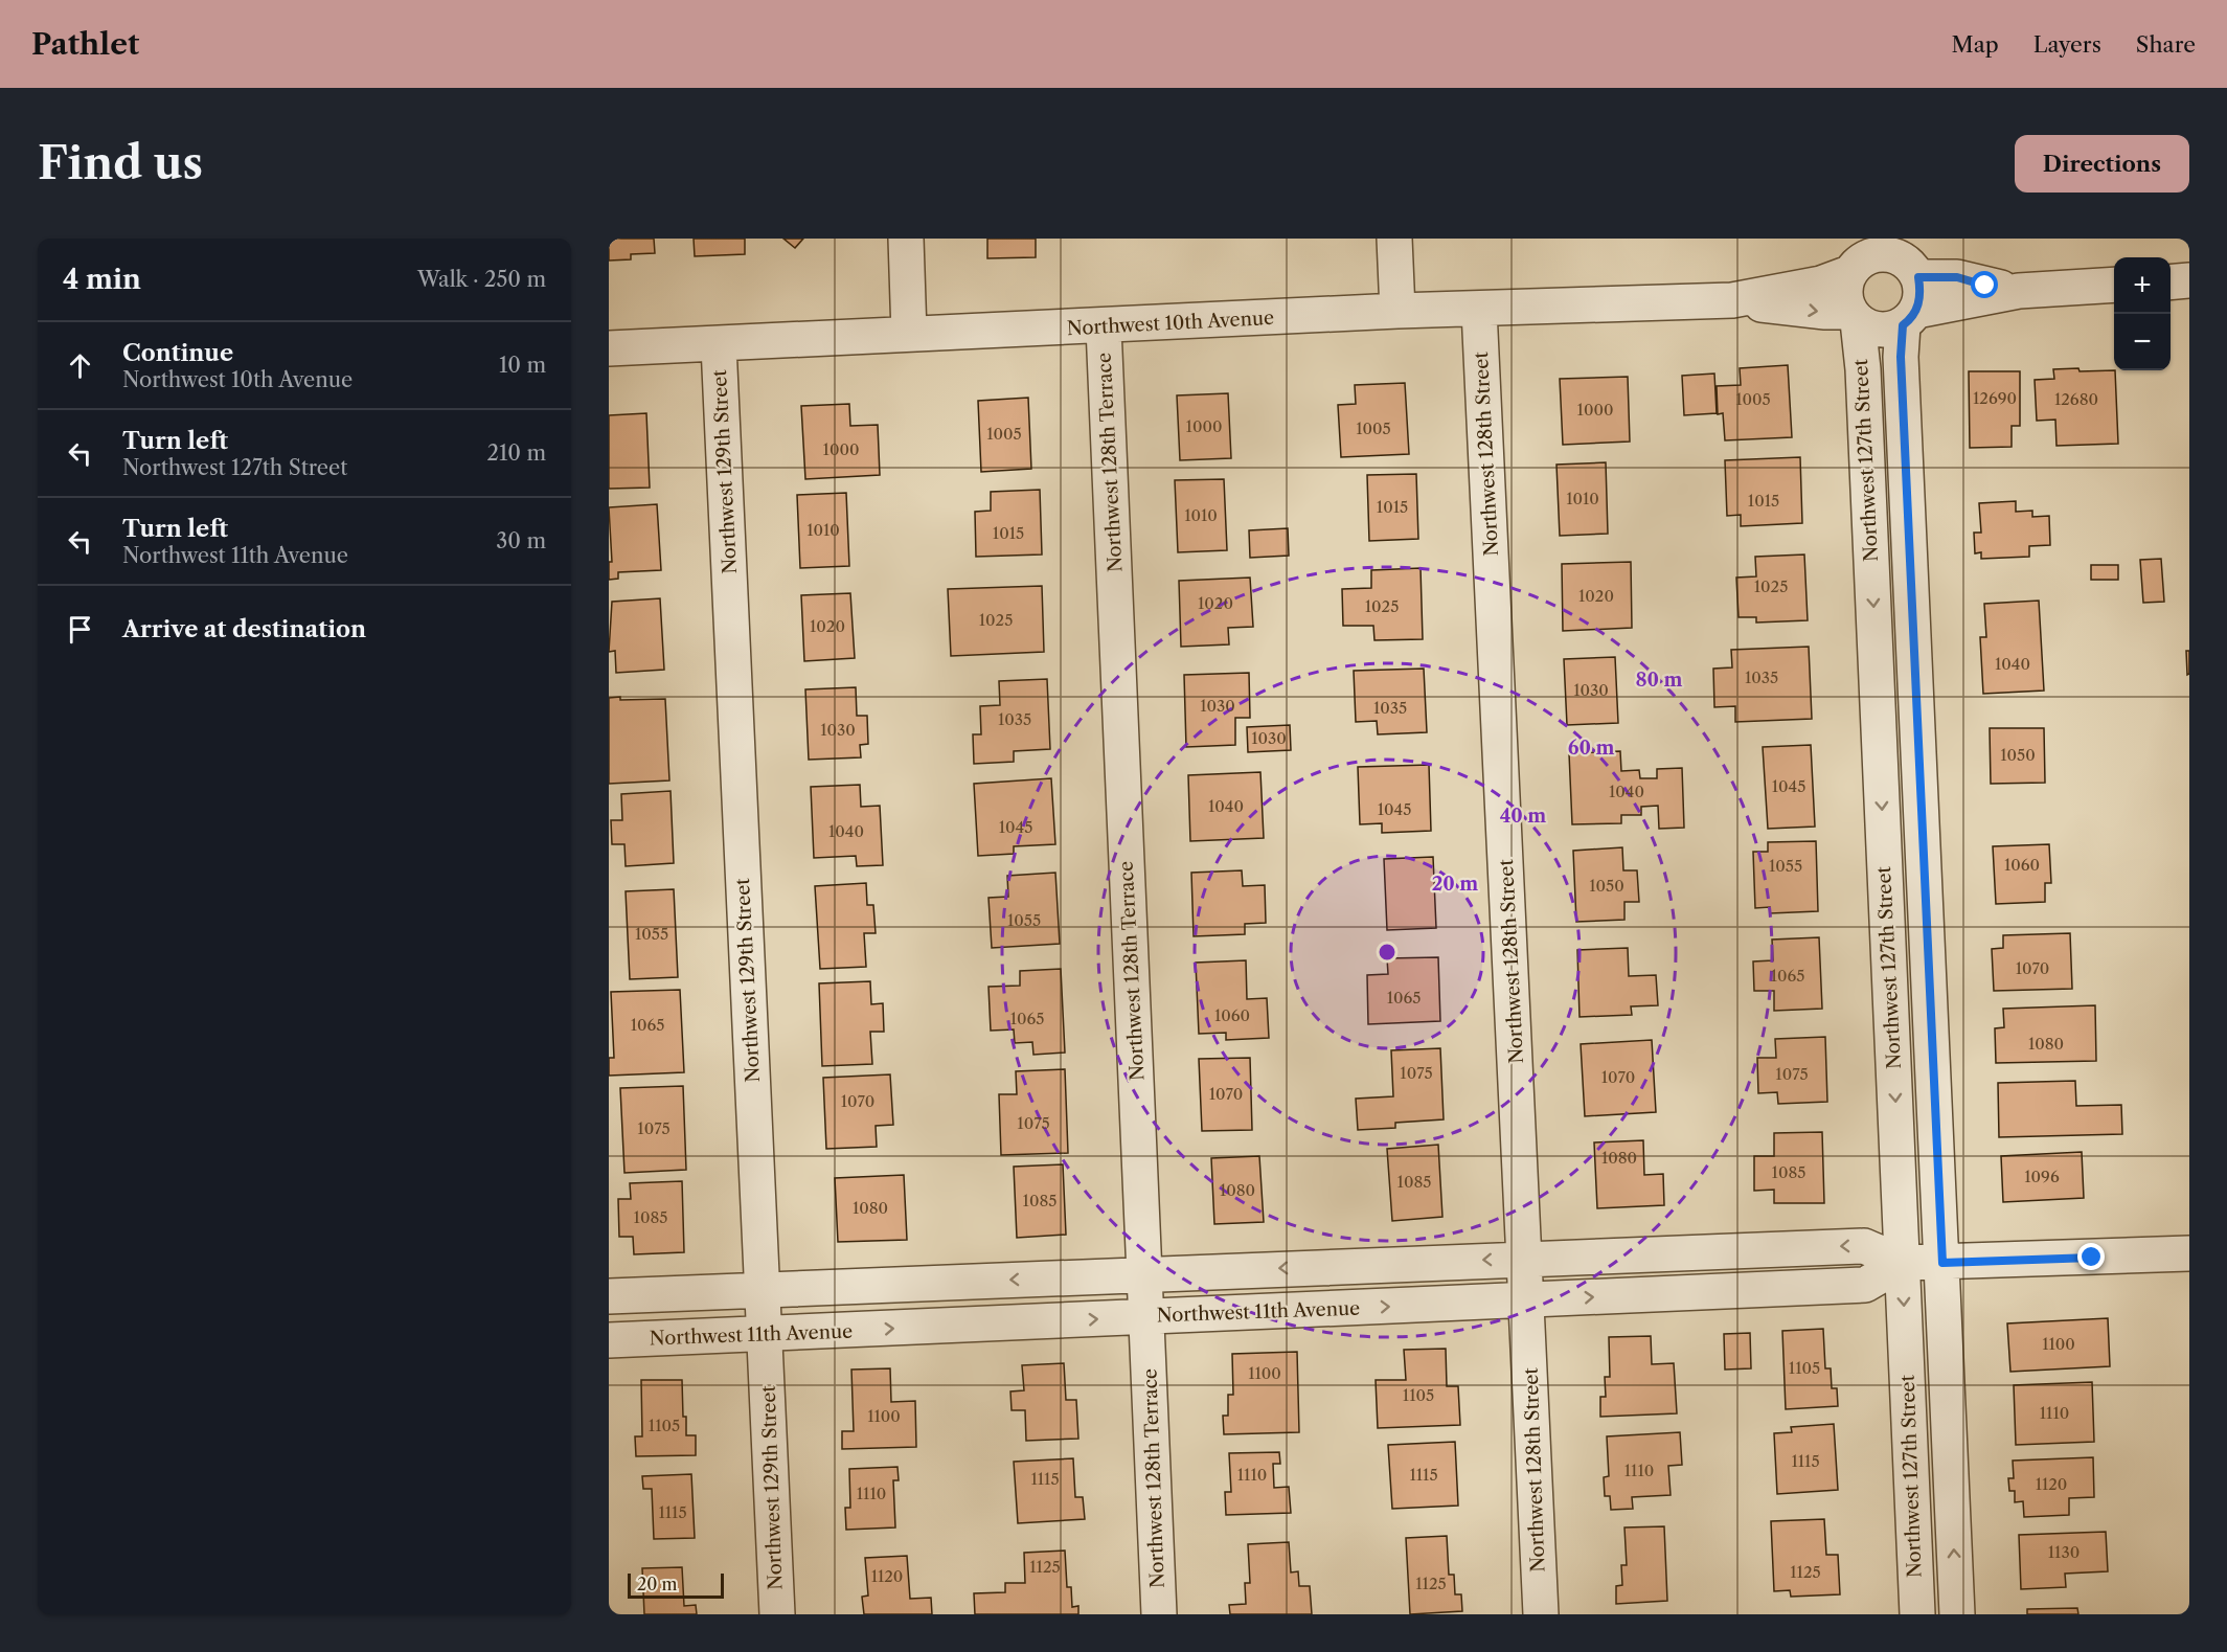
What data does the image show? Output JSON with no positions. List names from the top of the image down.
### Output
{
  "streets": {
    "street": [
      "Northwest 10th Avenue",
      "Northwest 128th Street",
      "Northwest 127th Street",
      "Northwest 128th Terrace",
      "Northwest 129th Street",
      "Northwest 11th Avenue"
    ]
  },
  "crossings": [
    ["Northwest 10th Avenue", "Northwest 128th Street"],
    ["Northwest 10th Avenue", "Northwest 127th Street"],
    ["Northwest 10th Avenue", "Northwest 128th Terrace"],
    ["Northwest 10th Avenue", "Northwest 129th Street"],
    ["Northwest 128th Street", "Northwest 11th Avenue"],
    ["Northwest 127th Street", "Northwest 11th Avenue"],
    ["Northwest 128th Terrace", "Northwest 11th Avenue"],
    ["Northwest 129th Street", "Northwest 11th Avenue"]
  ],
  "house_numbers": [
    "12690",
    "1005",
    "12680",
    "1000",
    "1000",
    "1005",
    "1005",
    "1000",
    "1010",
    "1015",
    "1015",
    "1010",
    "1010",
    "1015",
    "1025",
    "1020",
    "1020",
    "1025",
    "1025",
    "1020",
    "1040",
    "1035",
    "1030",
    "1030",
    "1035",
    "1035",
    "1030",
    "1030",
    "1050",
    "1045",
    "1040",
    "1040",
    "1045",
    "1045",
    "1040",
    "1060",
    "1055",
    "1050",
    "1055",
    "1055",
    "1070",
    "1065",
    "1065",
    "1060",
    "1065",
    "1065",
    "1080",
    "1075",
    "1075",
    "1070",
    "1070",
    "1070",
    "1075",
    "1075",
    "1080",
    "1085",
    "1096",
    "1085",
    "1080",
    "1085",
    "1080",
    "1085",
    "1100",
    "1105",
    "1100",
    "1105",
    "1110",
    "1100",
    "1105",
    "1115",
    "1110",
    "1110",
    "1115",
    "1115",
    "1120",
    "1110",
    "1115",
    "1130",
    "1125",
    "1125",
    "1120",
    "1125"
  ],
  "scale_bar": "20 m",
  "page": {
    "header": "Pathlet",
    "nav": ["Map", "Layers", "Share"],
    "buttons": "Directions",
    "title": "Find us",
    "heading": ["4 min", "Walk · 250 m"],
    "map_buttons": ["+", "−"],
    "list": [
      ["Continue", "Northwest 10th Avenue", "10 m"],
      ["Turn left", "Northwest 127th Street", "210 m"],
      ["Turn left", "Northwest 11th Avenue", "30 m"],
      "Arrive at destination"
    ],
    "scale": "20 m"
  },
  "rings": [
    "80 m",
    "60 m",
    "40 m",
    "20 m"
  ]
}
